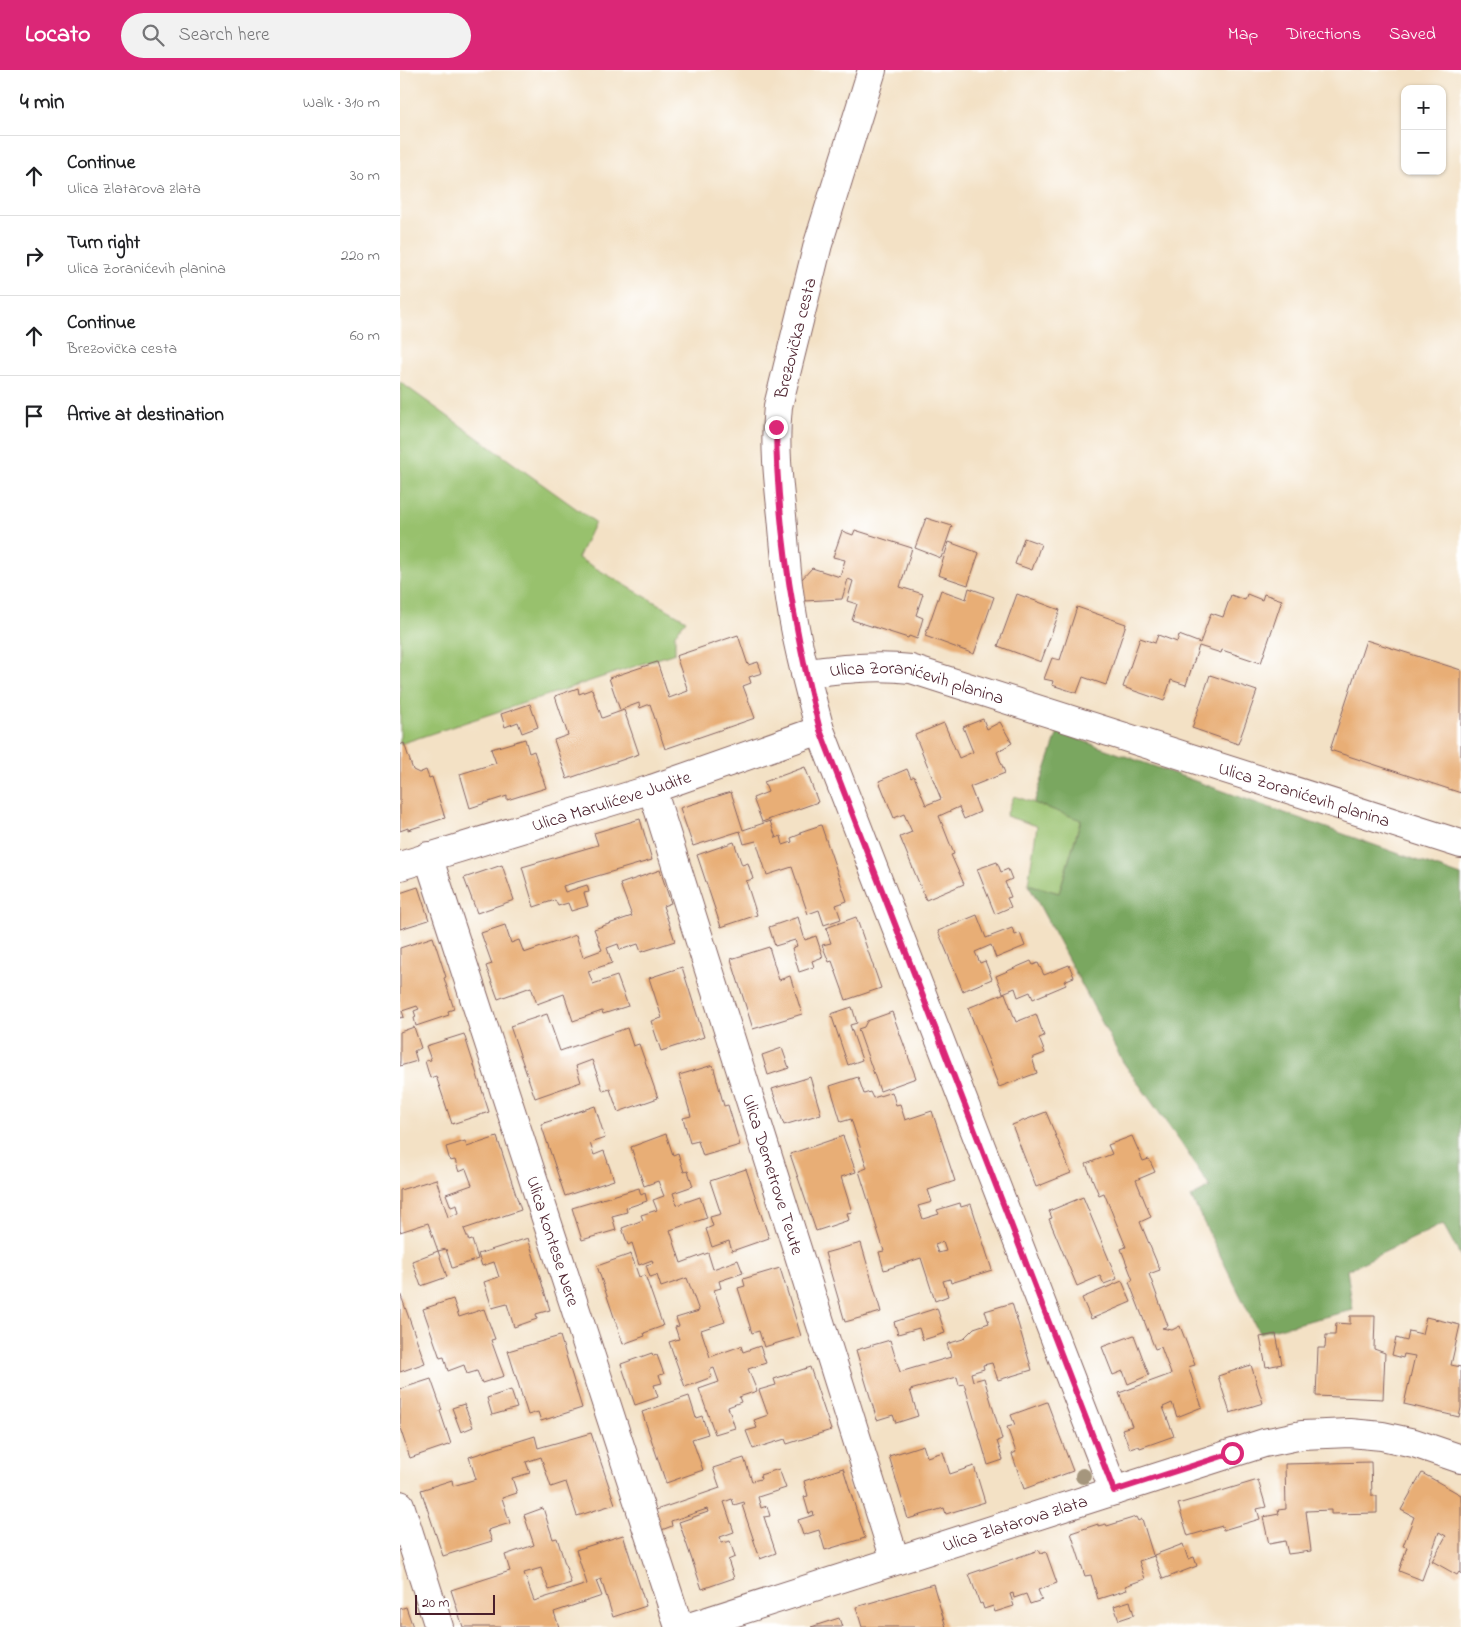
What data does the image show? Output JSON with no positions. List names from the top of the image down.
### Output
{
  "streets": {
    "street": [
      "Brezovička cesta",
      "Ulica Zoranićevih planina",
      "Ulica Marulićeve Judite",
      "Ulica Demetrove Teute",
      "Ulica kontese Nere",
      "Ulica Zlatarova zlata"
    ]
  },
  "crossings": [
    ["Brezovička cesta", "Ulica Zoranićevih planina"],
    ["Ulica Zoranićevih planina", "Ulica Marulićeve Judite"],
    ["Ulica Zoranićevih planina", "Ulica Zlatarova zlata"],
    ["Ulica Marulićeve Judite", "Ulica Demetrove Teute"],
    ["Ulica Marulićeve Judite", "Ulica kontese Nere"],
    ["Ulica Demetrove Teute", "Ulica Zlatarova zlata"]
  ],
  "scale_bar": "20 m",
  "page": {
    "header": "Locato",
    "search": "Search here",
    "nav": ["Map", "Directions", "Saved"],
    "heading": ["4 min", "Walk · 310 m"],
    "map_buttons": ["+", "−"],
    "list": [
      ["Continue", "Ulica Zlatarova zlata", "30 m"],
      ["Turn right", "Ulica Zoranićevih planina", "220 m"],
      ["Continue", "Brezovička cesta", "60 m"],
      "Arrive at destination"
    ],
    "scale": "20 m"
  }
}
